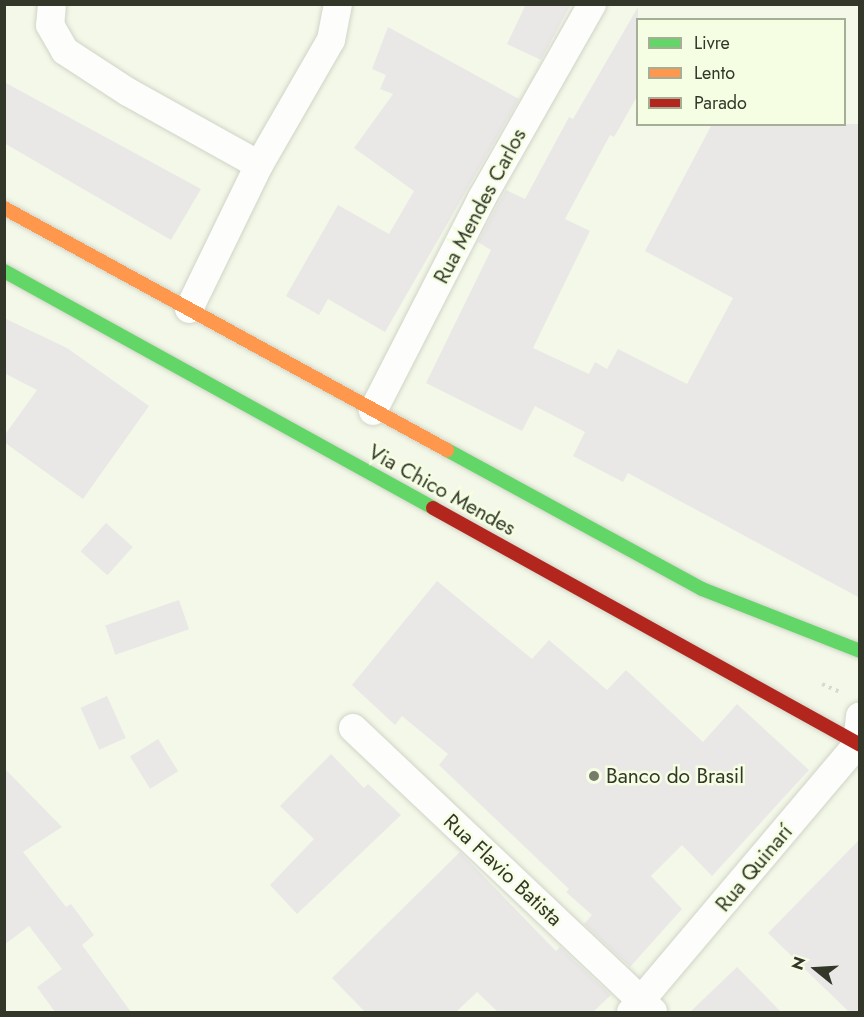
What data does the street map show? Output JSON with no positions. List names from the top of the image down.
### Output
{
  "streets": {
    "main road": ["Via Chico Mendes"],
    "street": ["Rua Mendes Carlos", "Rua Quinarí", "Rua Flavio Batista"]
  },
  "crossings": [
    ["Rua Mendes Carlos", "Via Chico Mendes"],
    ["Via Chico Mendes", "Rua Quinarí"],
    ["Rua Quinarí", "Rua Flavio Batista"]
  ],
  "places": ["Banco do Brasil"],
  "legend": ["Livre", "Lento", "Parado"],
  "north": "left"
}
